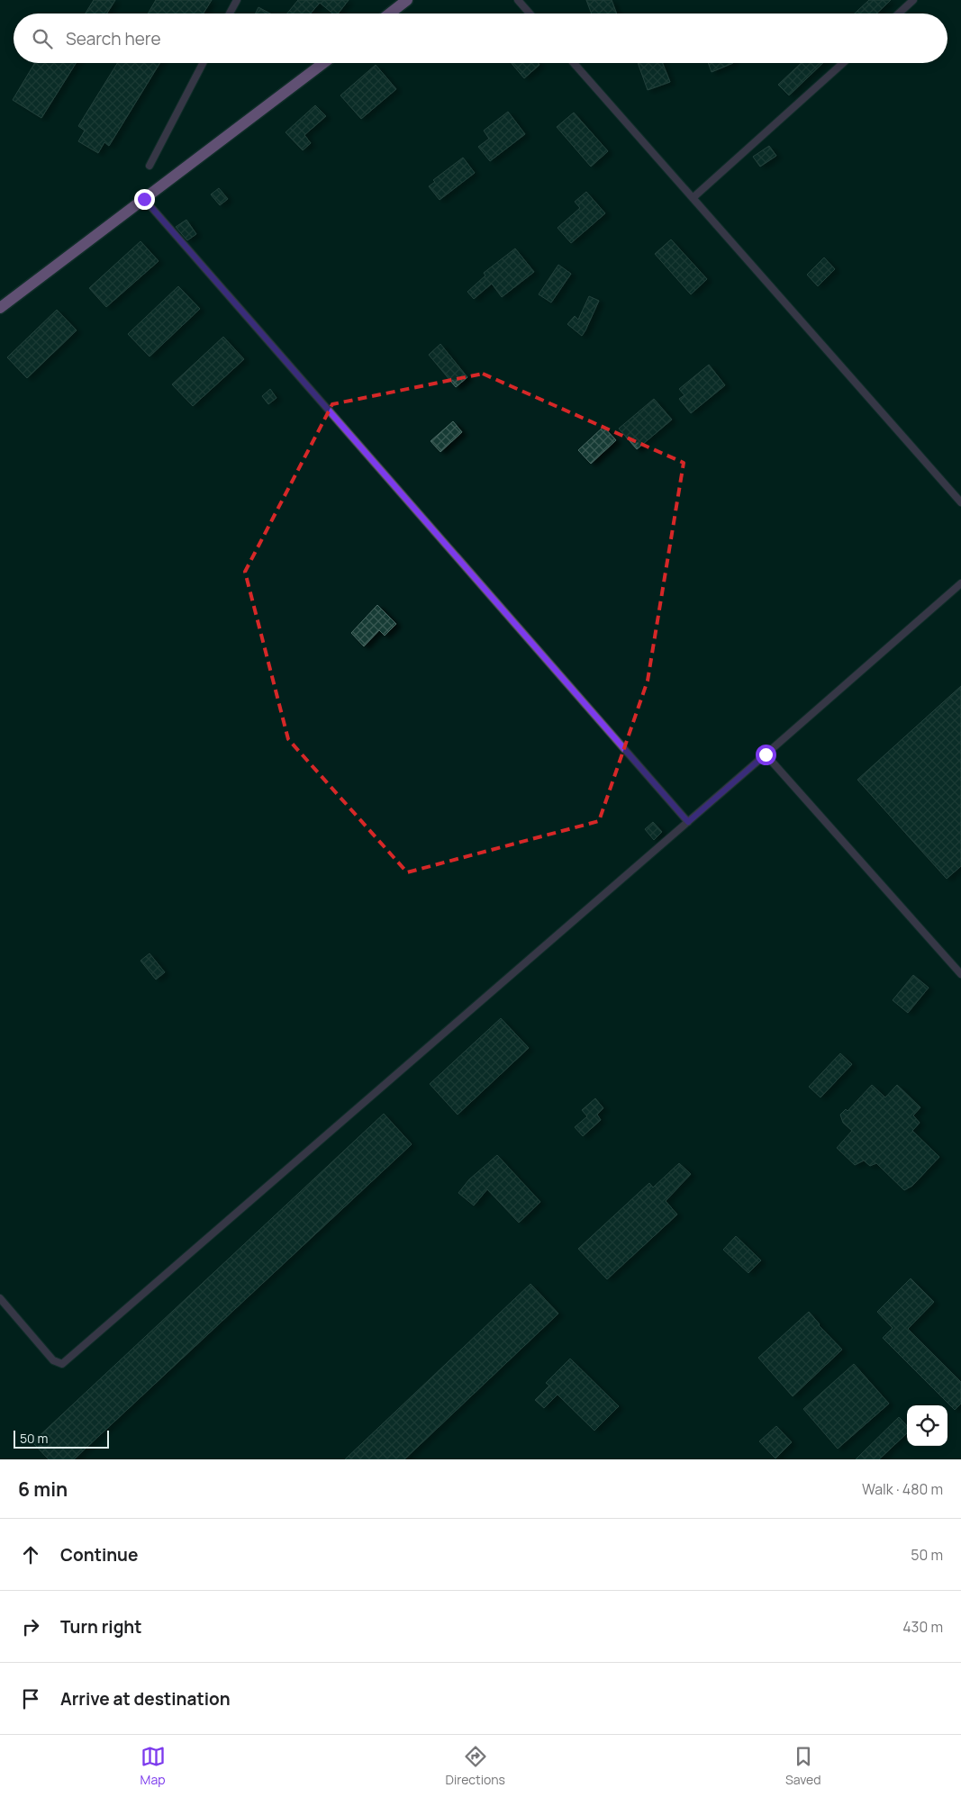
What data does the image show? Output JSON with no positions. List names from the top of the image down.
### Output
{
  "scale_bar": "50 m",
  "page": {
    "search": "Search here",
    "scale": "50 m",
    "heading": ["6 min", "Walk · 480 m"],
    "list": [
      ["Continue", "50 m"],
      ["Turn right", "430 m"],
      "Arrive at destination"
    ],
    "nav": ["Map", "Directions", "Saved"]
  }
}
